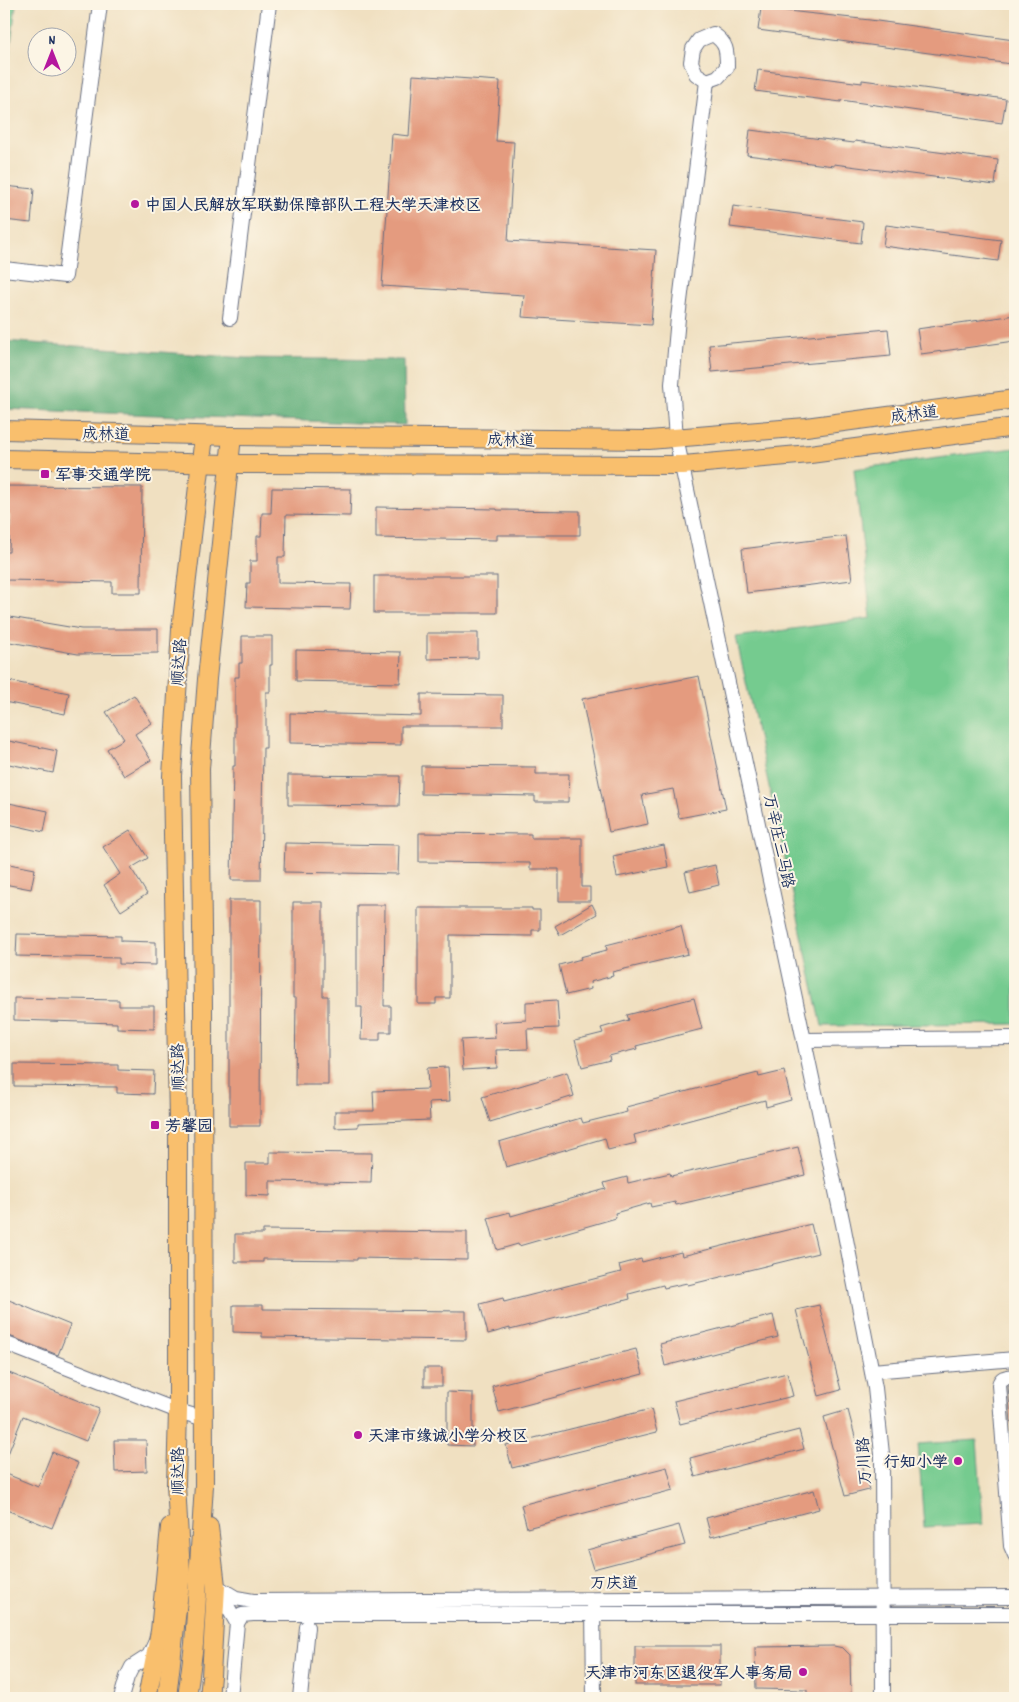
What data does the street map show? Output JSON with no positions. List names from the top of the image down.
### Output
{
  "streets": {
    "main road": ["成林道", "顺达路"],
    "street": ["万辛庄三马路", "万川路", "万庆道"]
  },
  "crossings": [
    ["成林道", "顺达路"],
    ["成林道", "万辛庄三马路"],
    ["万辛庄三马路", "万川路"],
    ["万川路", "万庆道"]
  ],
  "places": {
    "other": [
      "中国人民解放军联勤保障部队工程大学天津校区",
      "天津市缘诚小学分校区",
      "行知小学",
      "天津市河东区退役军人事务局"
    ],
    "transit": ["军事交通学院", "芳馨园"]
  },
  "north": "top"
}
